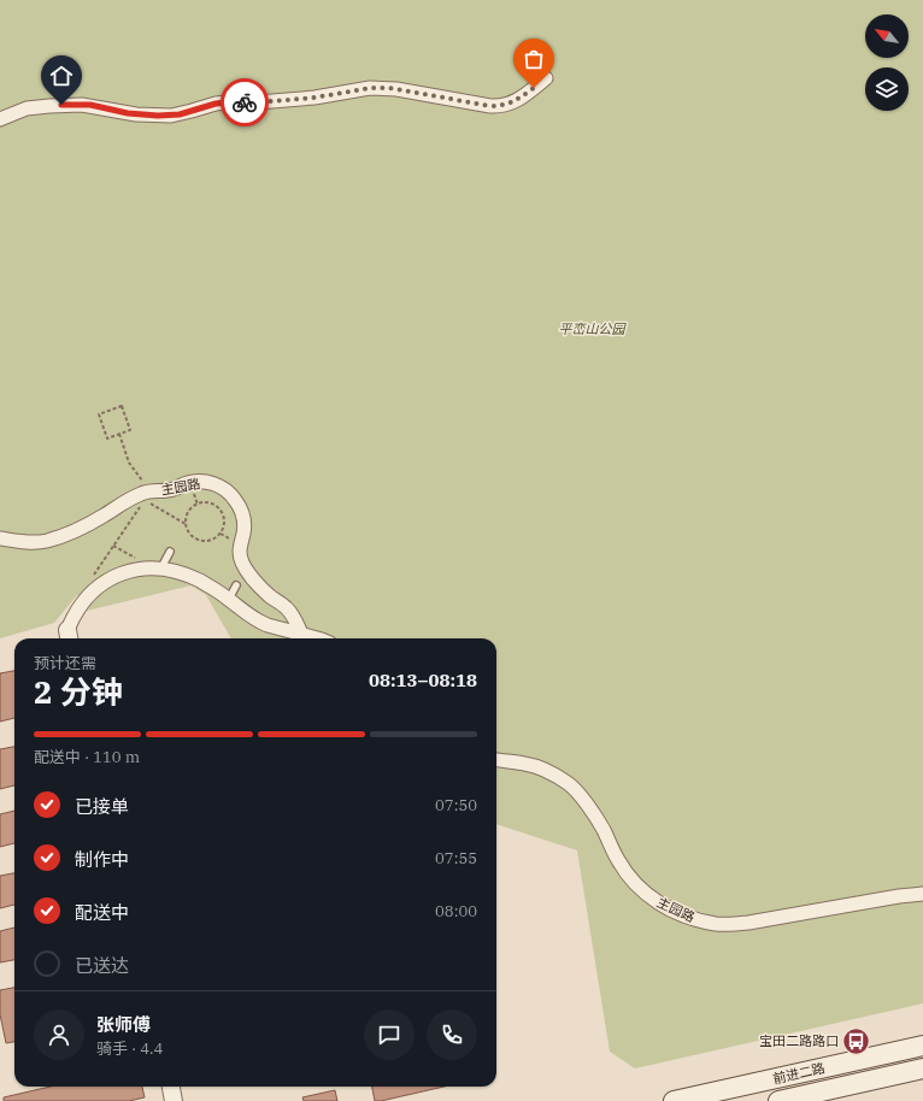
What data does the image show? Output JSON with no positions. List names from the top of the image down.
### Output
{
  "streets": {
    "main road": ["前进二路"],
    "street": ["主园路"]
  },
  "parks": ["平峦山公园"],
  "places": {
    "bus stop": ["宝田二路路口"]
  },
  "north": "top left",
  "page": {
    "heading": ["2 分钟", "预计还需", "08:13–08:18"],
    "panel": ["张师傅", "骑手 · 4.4"],
    "bar": "配送中 · 110 m",
    "list": [
      ["已接单", "07:50"],
      ["制作中", "07:55"],
      ["配送中", "08:00"],
      "已送达"
    ]
  }
}
